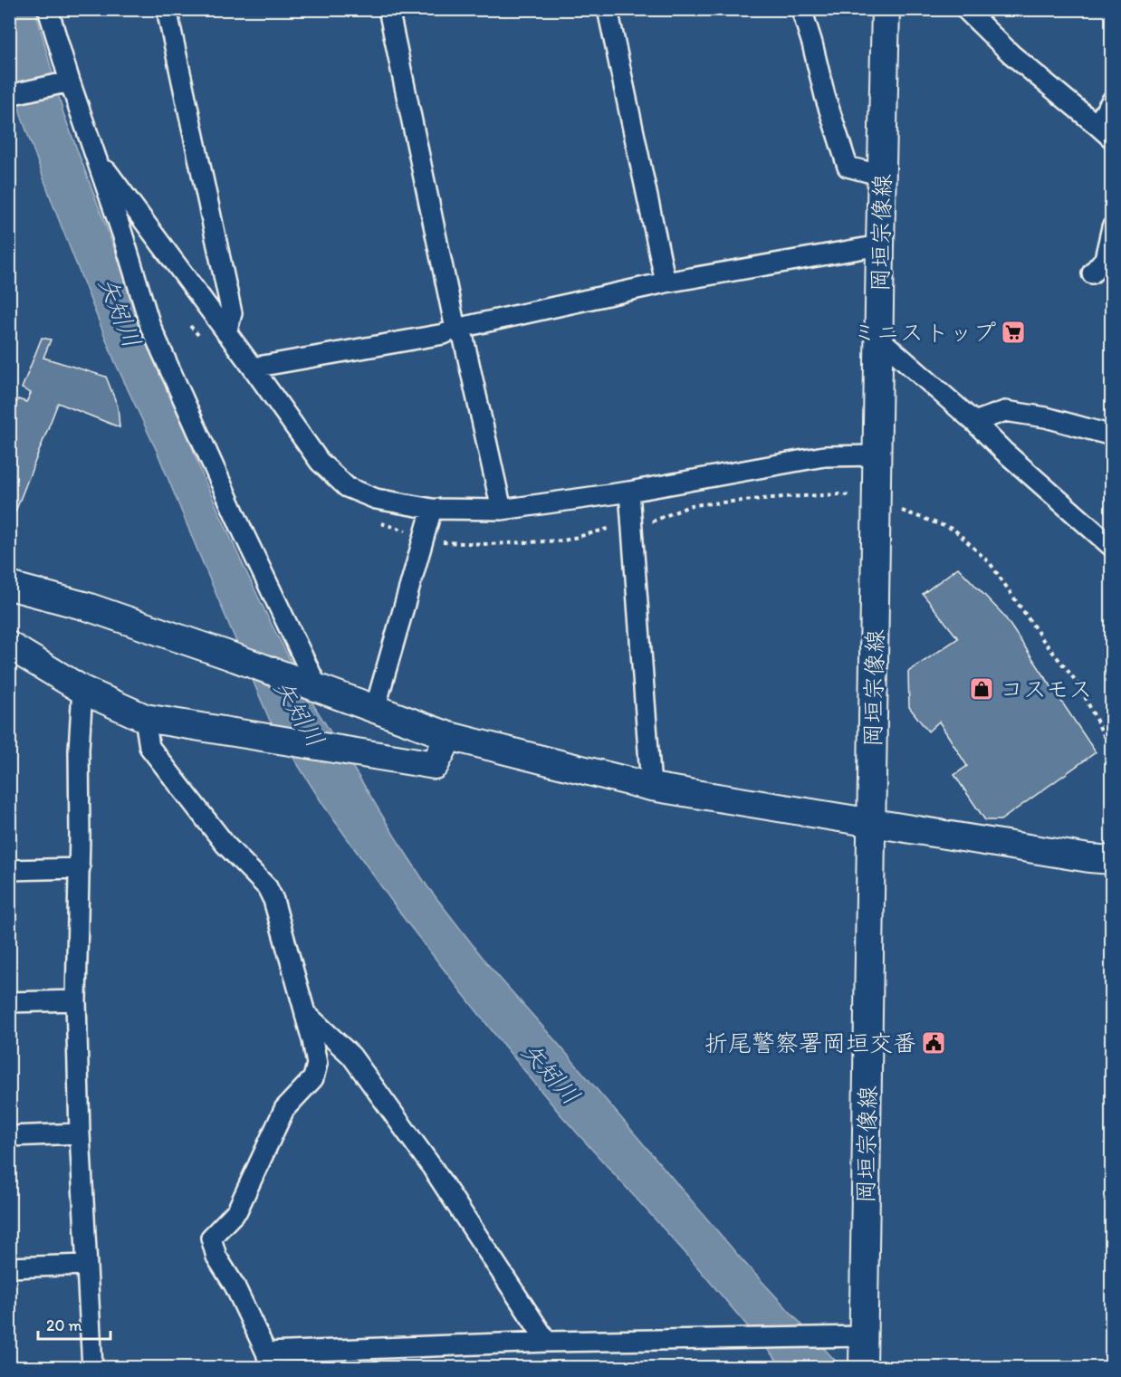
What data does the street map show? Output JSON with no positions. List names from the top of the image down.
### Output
{
  "streets": {
    "street": ["岡垣宗像線"]
  },
  "water": ["矢矧川"],
  "places": {
    "supermarket": ["ミニストップ"],
    "shop": ["コスモス"],
    "public building": ["折尾警察署岡垣交番"]
  },
  "scale_bar": "20 m"
}
